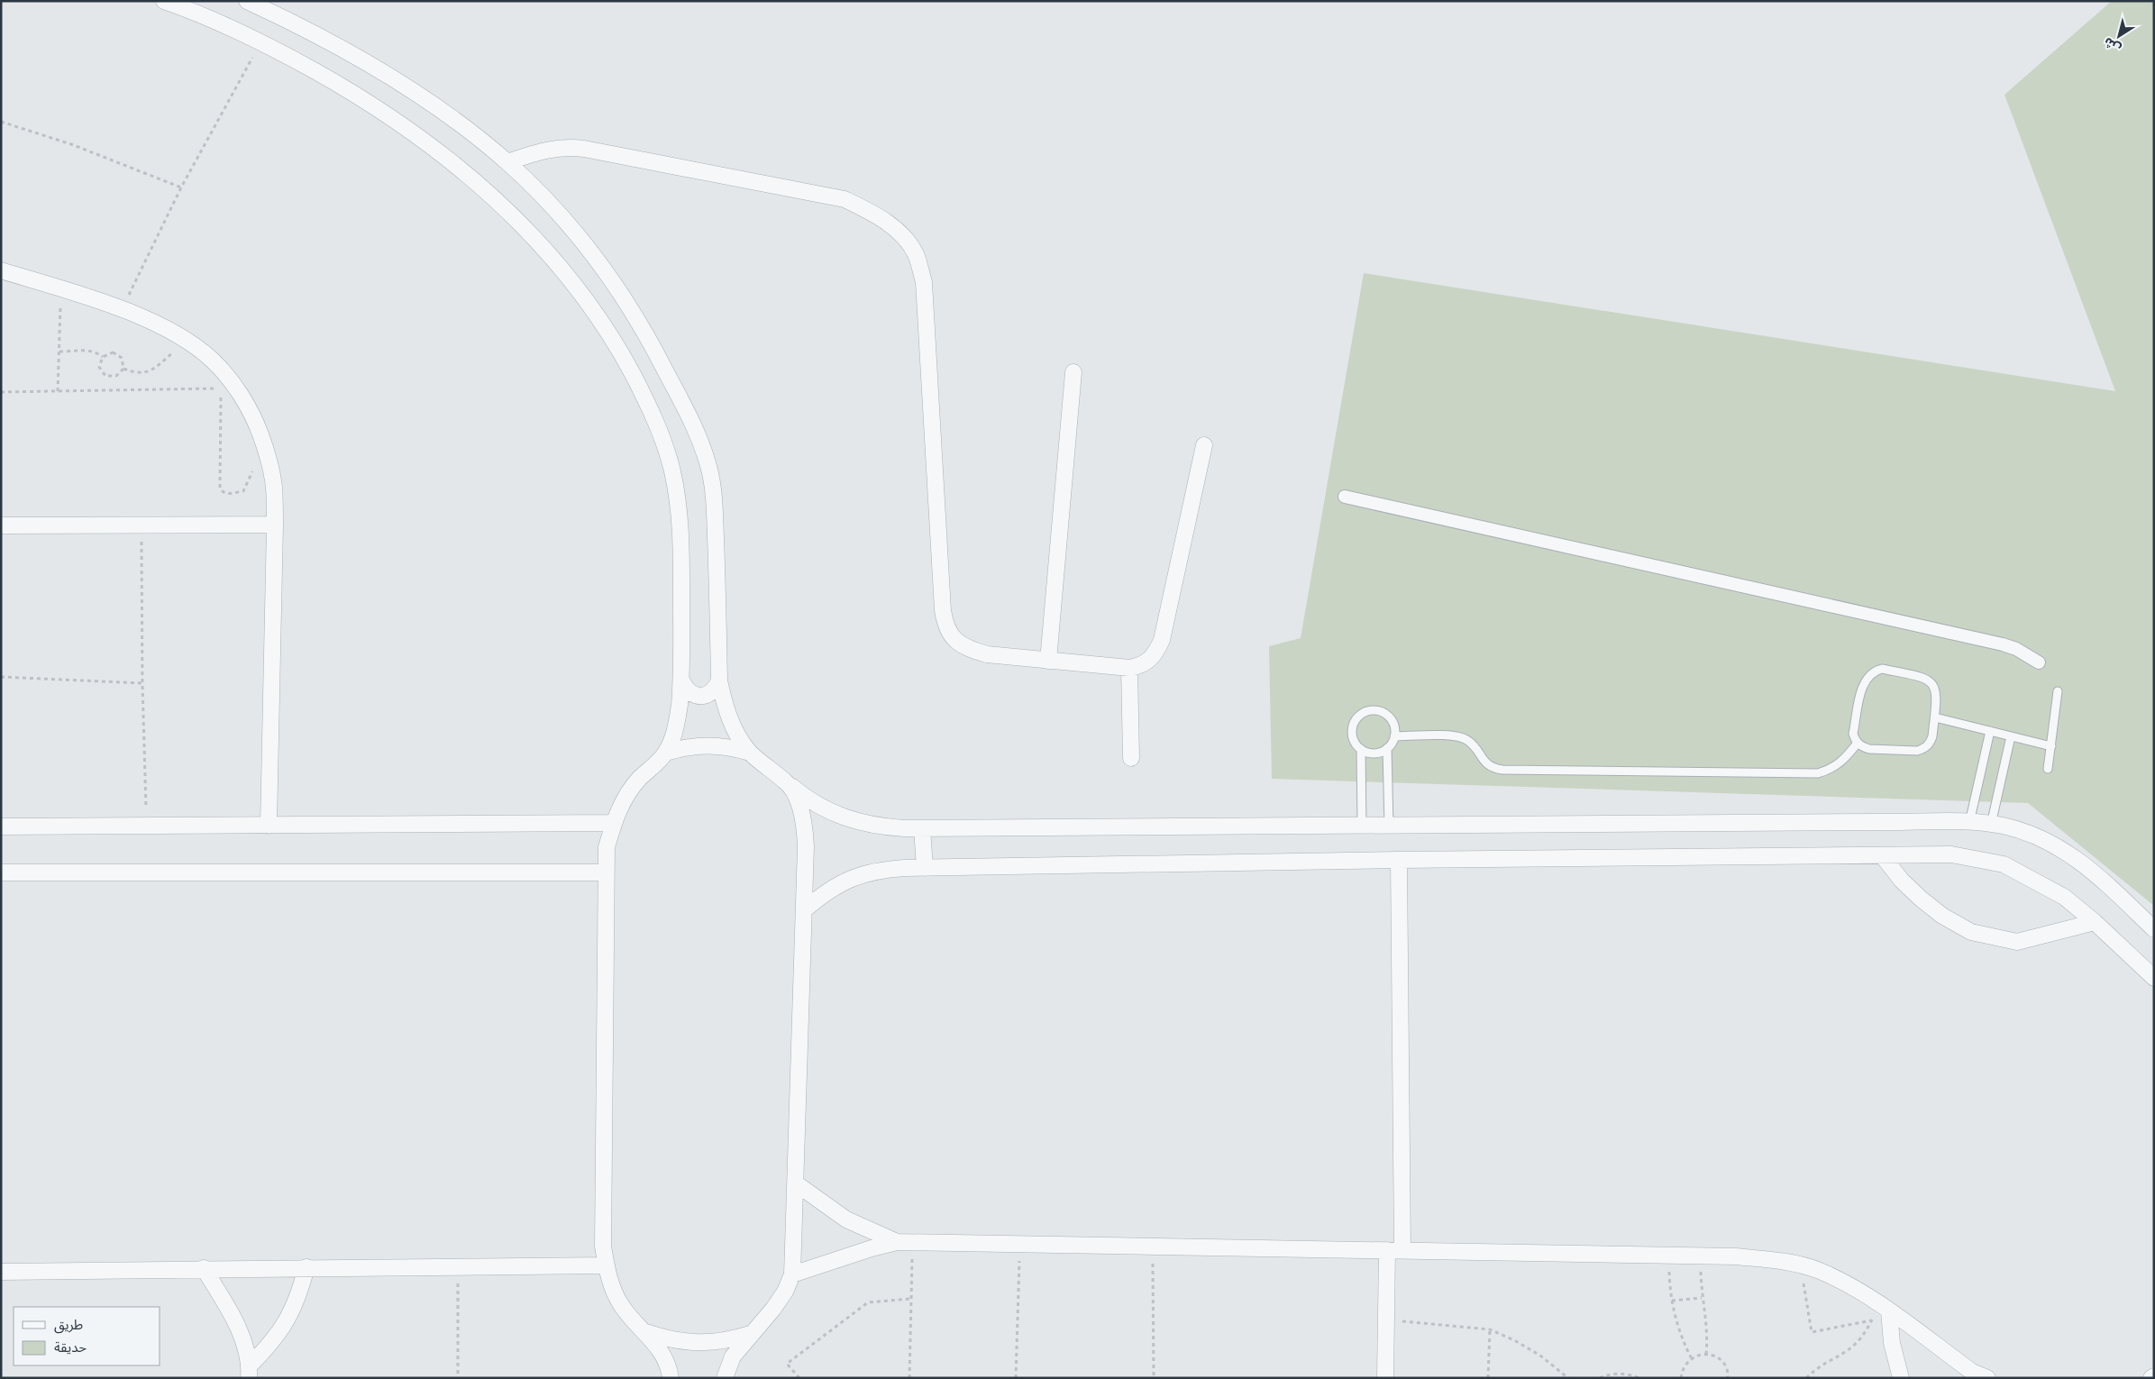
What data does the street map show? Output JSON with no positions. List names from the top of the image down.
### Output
{
  "legend": ["طريق", "حديقة"],
  "north": "bottom left"
}
